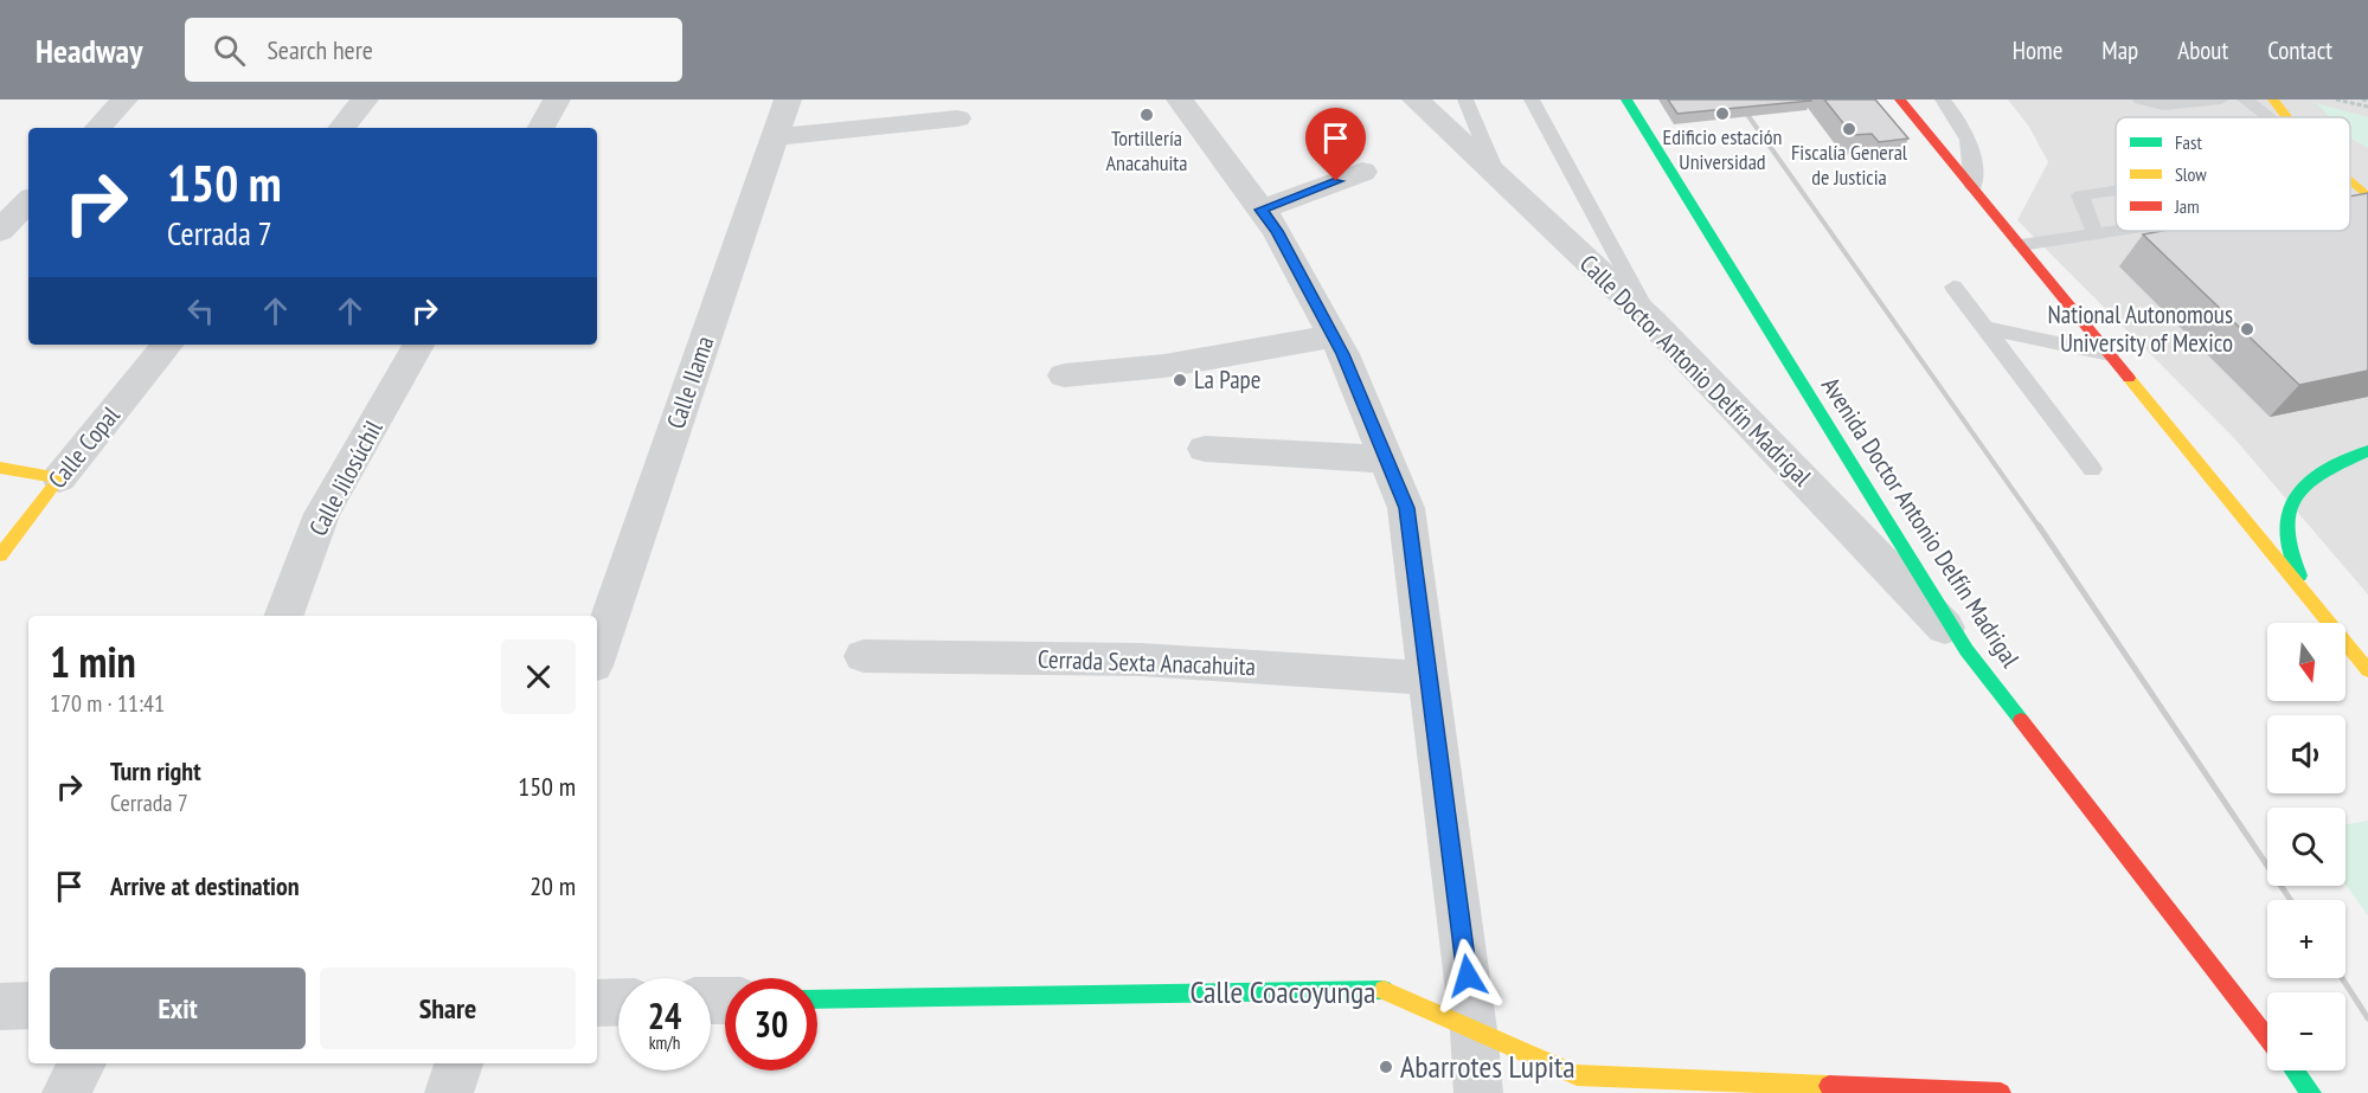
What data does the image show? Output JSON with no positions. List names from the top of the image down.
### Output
{
  "streets": {
    "main road": ["Calle Copal", "Avenida Doctor Antonio Delfín Madrigal", "Calle Coacoyunga"],
    "street": [
      "Calle Doctor Antonio Delfín Madrigal",
      "Calle Ilama",
      "Calle Jilosúchil",
      "Cerrada Sexta Anacahuita"
    ]
  },
  "crossings": [
    ["Calle Doctor Antonio Delfín Madrigal", "Avenida Doctor Antonio Delfín Madrigal"]
  ],
  "places": [
    "Edificio estación Universidad",
    "Tortillería Anacahuita",
    "Fiscalía General de Justicia",
    "National Autonomous University of Mexico",
    "La Pape",
    "Abarrotes Lupita"
  ],
  "legend": ["Fast", "Slow", "Jam"],
  "north": "bottom",
  "page": {
    "header": "Headway",
    "search": "Search here",
    "nav": [
      "Home",
      "Map",
      "About",
      "Contact"
    ],
    "turn": ["150 m", "Cerrada 7"],
    "heading": ["1 min", "170 m · 11:41"],
    "map_buttons": ["+", "−"],
    "list": [
      {
        "name": "Turn right",
        "note": "Cerrada 7",
        "value": "150 m"
      },
      {
        "name": "Arrive at destination",
        "value": "20 m"
      }
    ],
    "buttons": ["Exit", "Share"],
    "speed": "24 km/h",
    "limit": "30"
  }
}
